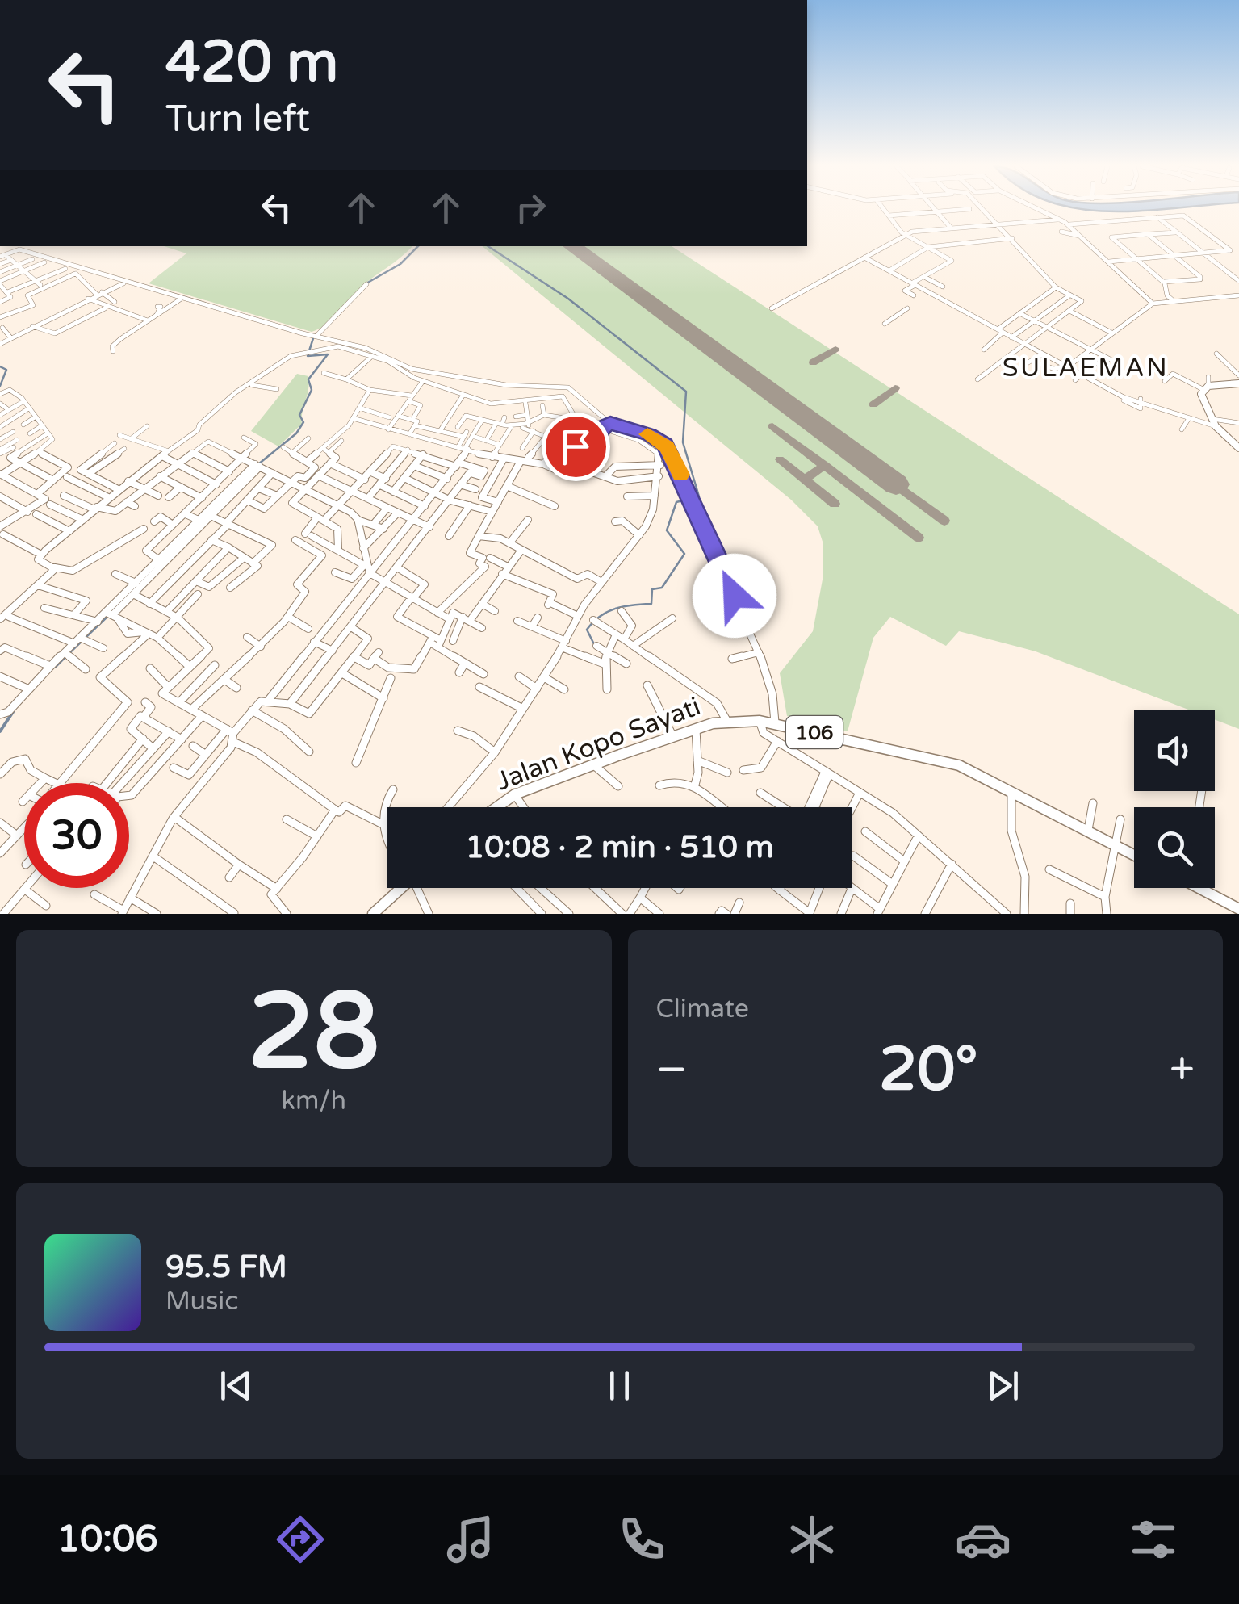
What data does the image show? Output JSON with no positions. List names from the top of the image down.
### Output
{
  "streets": {
    "main road": ["106", "Jalan Kopo Sayati"]
  },
  "districts": ["SULAEMAN"],
  "page": {
    "turn": ["420 m", "Turn left"],
    "limit": "30",
    "trip": "10:08 · 2 min · 510 m",
    "tile": [
      ["28", "km/h"],
      "Climate"
    ],
    "heat": ["−", "20°", "+"],
    "song": ["95.5 FM", "Music"],
    "tabs": "10:06"
  }
}
